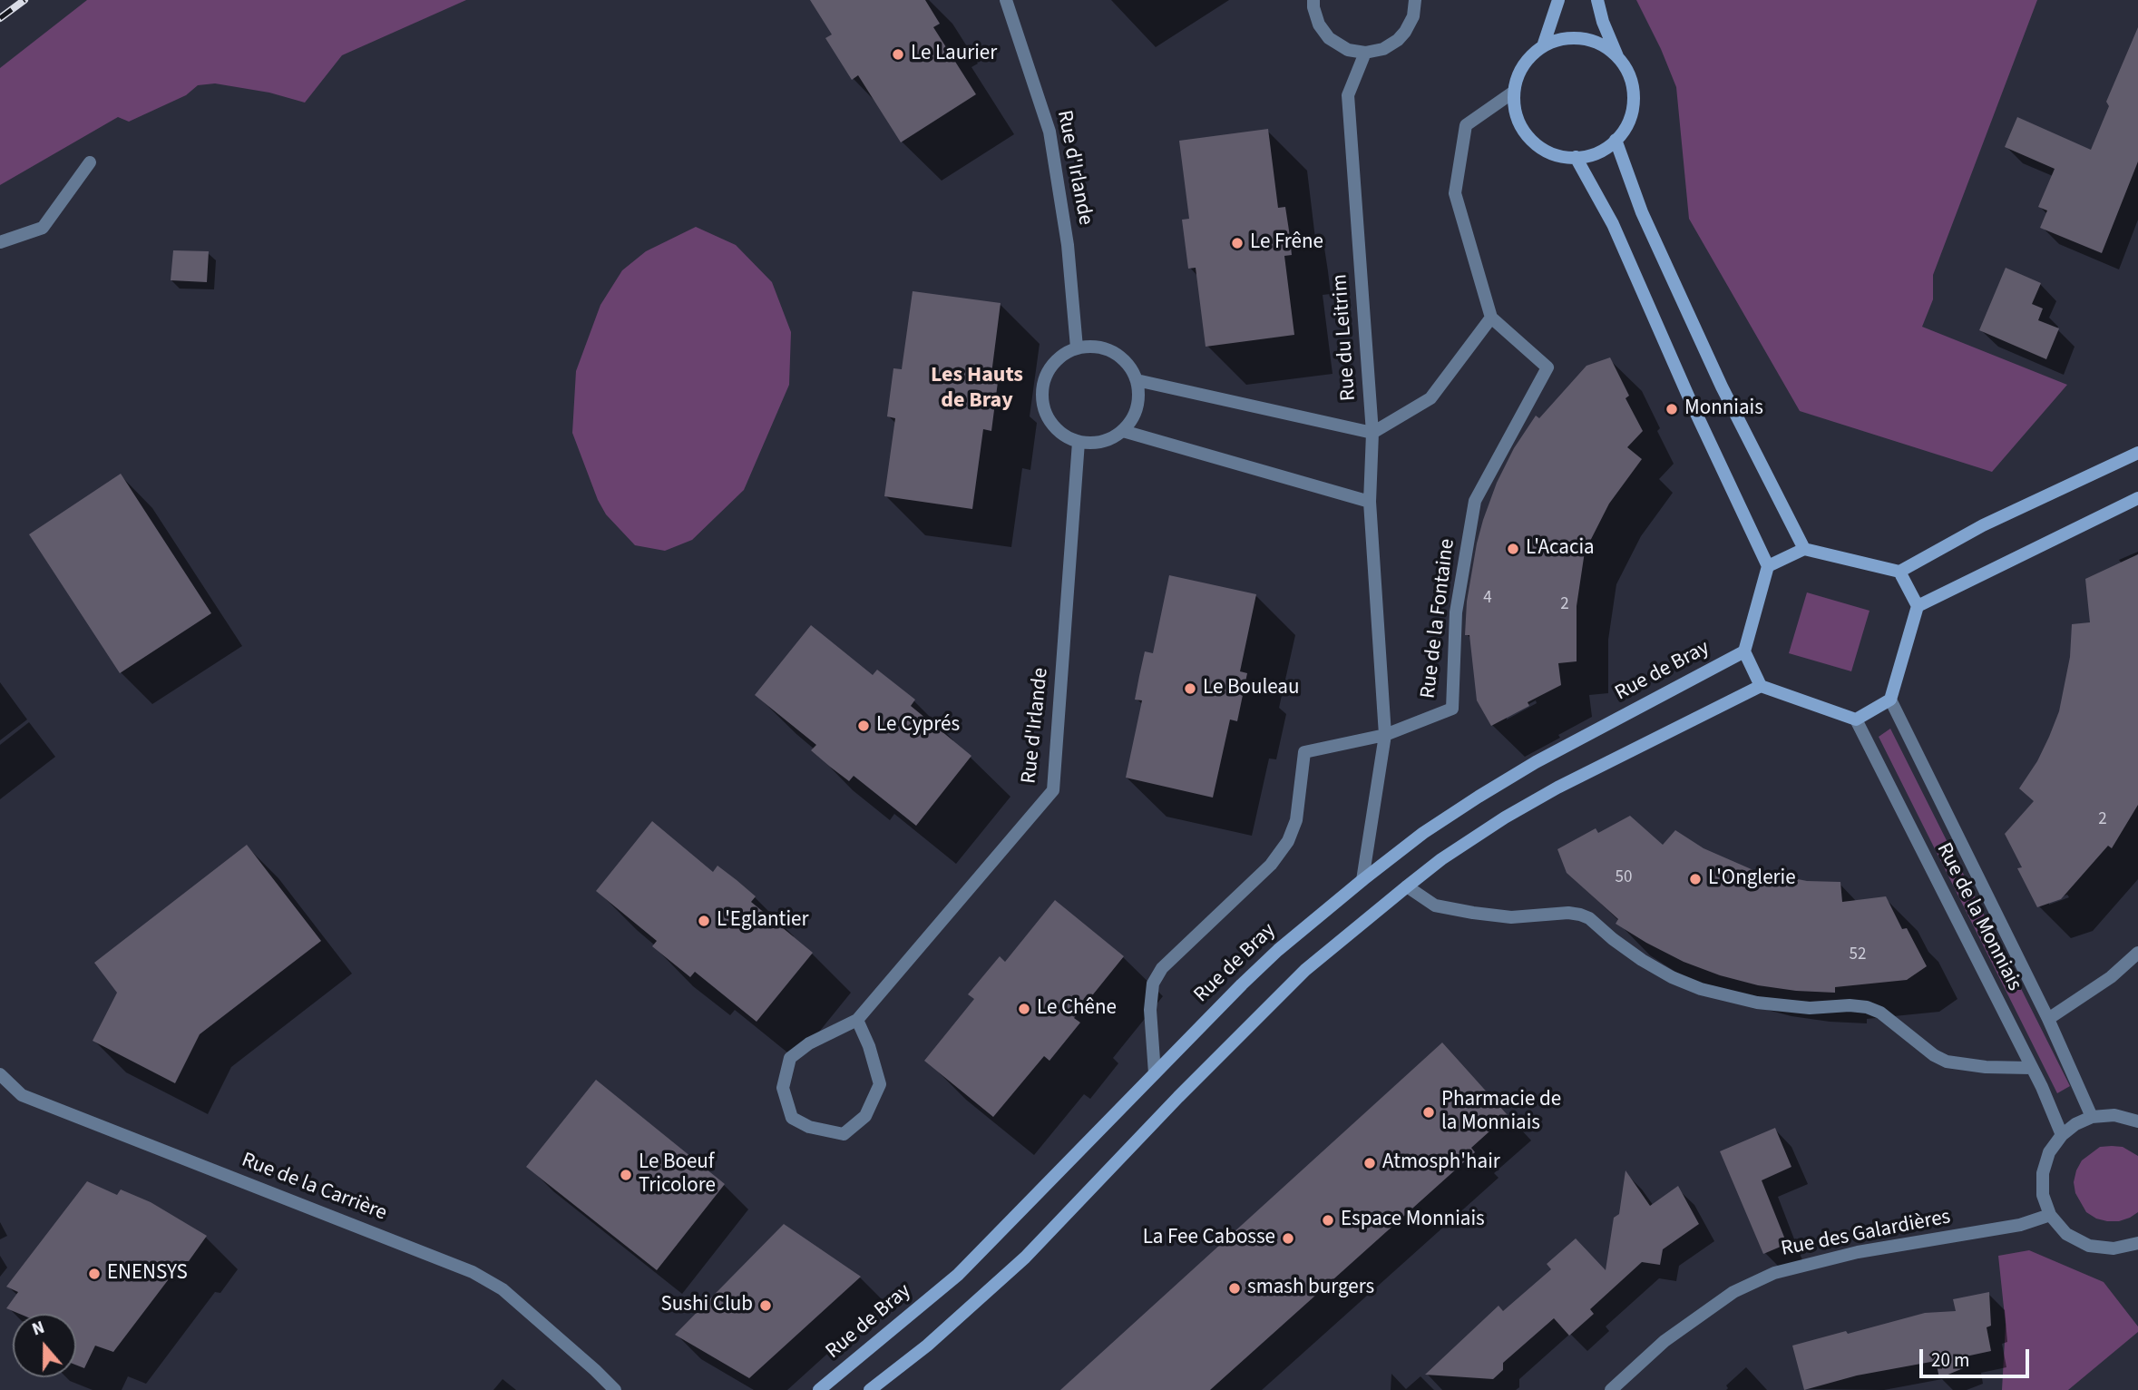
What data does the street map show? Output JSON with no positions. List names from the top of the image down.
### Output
{
  "streets": {
    "street": [
      "Rue d'Irlande",
      "Rue du Leitrim",
      "Rue de la Fontaine",
      "Rue de Bray",
      "Rue de la Monniais",
      "Rue de la Carrière",
      "Rue des Galardières"
    ]
  },
  "crossings": [
    ["Rue du Leitrim", "Rue de la Fontaine"],
    ["Rue du Leitrim", "Rue de Bray"],
    ["Rue de Bray", "Rue de la Monniais"]
  ],
  "districts": ["Les Hauts de Bray"],
  "places": [
    "Le Laurier",
    "Le Frêne",
    "Monniais",
    "L'Acacia",
    "Le Bouleau",
    "Le Cyprés",
    "L'Onglerie",
    "L'Eglantier",
    "Le Chêne",
    "Pharmacie de la Monniais",
    "Atmosph'hair",
    "Le Boeuf Tricolore",
    "Espace Monniais",
    "La Fee Cabosse",
    "ENENSYS",
    "smash burgers",
    "Sushi Club"
  ],
  "house_numbers": [
    "4",
    "2",
    "2",
    "50",
    "52"
  ],
  "scale_bar": "20 m",
  "north": "top"
}
